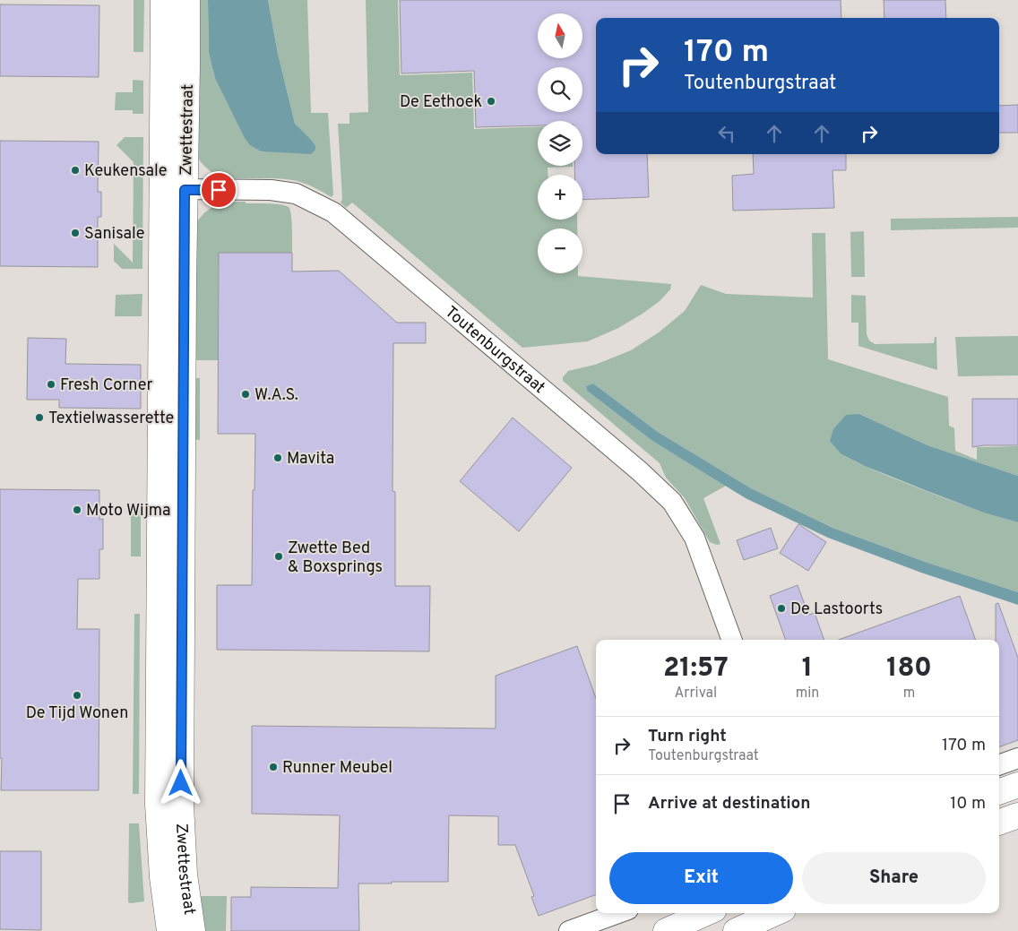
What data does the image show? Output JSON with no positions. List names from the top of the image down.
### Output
{
  "streets": {
    "street": ["Zwettestraat", "Toutenburgstraat"]
  },
  "crossings": [
    ["Zwettestraat", "Toutenburgstraat"]
  ],
  "places": [
    "De Eethoek",
    "Keukensale",
    "Sanisale",
    "Fresh Corner",
    "W.A.S.",
    "Textielwasserette",
    "Mavita",
    "Moto Wijma",
    "Zwette Bed & Boxsprings",
    "De Lastoorts",
    "De Tijd Wonen",
    "Runner Meubel"
  ],
  "north": "top",
  "page": {
    "map_buttons": ["+", "−"],
    "turn": ["170 m", "Toutenburgstraat"],
    "eta": [
      "21:57",
      "Arrival",
      "1",
      "min",
      "180",
      "m"
    ],
    "list": [
      {
        "name": "Turn right",
        "note": "Toutenburgstraat",
        "value": "170 m"
      },
      {
        "name": "Arrive at destination",
        "value": "10 m"
      }
    ],
    "buttons": ["Exit", "Share"]
  }
}
